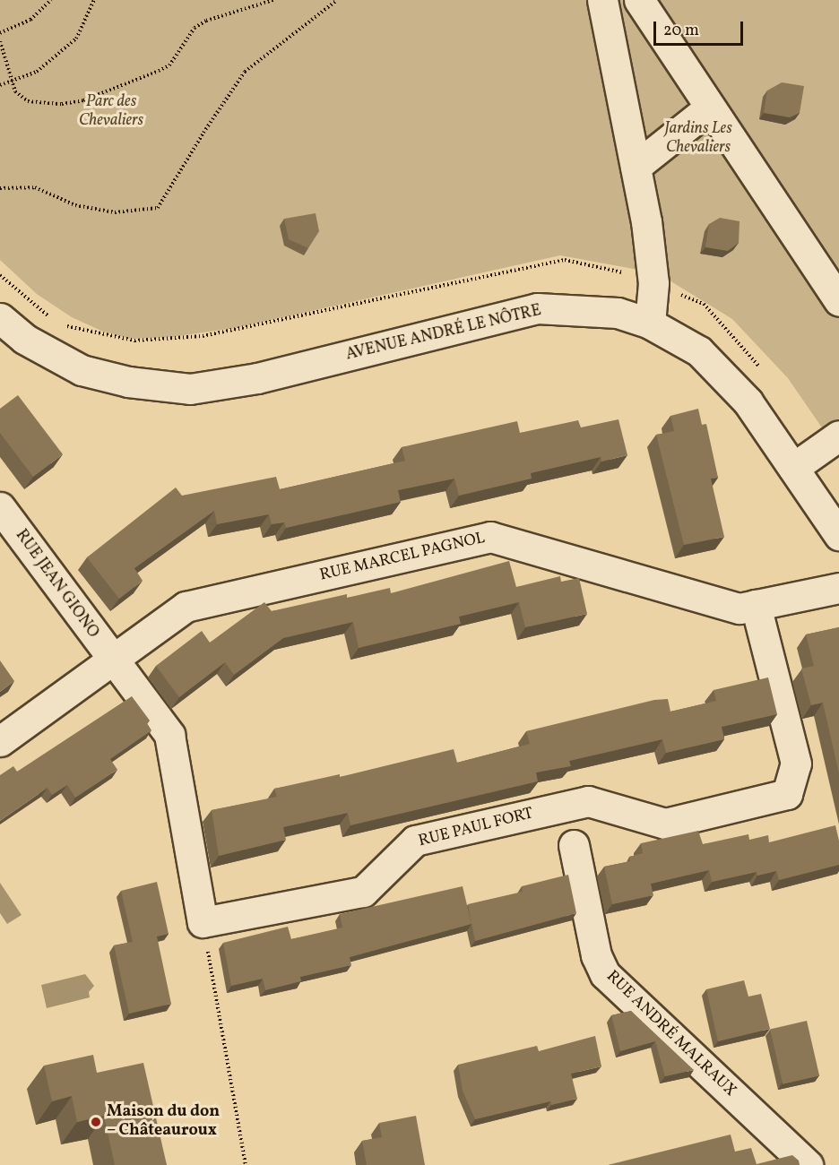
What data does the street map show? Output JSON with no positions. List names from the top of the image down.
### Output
{
  "streets": {
    "street": [
      "AVENUE ANDRÉ LE NÔTRE",
      "RUE MARCEL PAGNOL",
      "RUE JEAN GIONO",
      "RUE PAUL FORT",
      "RUE ANDRÉ MALRAUX"
    ]
  },
  "crossings": [
    ["RUE MARCEL PAGNOL", "RUE JEAN GIONO"],
    ["RUE MARCEL PAGNOL", "RUE PAUL FORT"]
  ],
  "parks": ["Parc des Chevaliers", "Jardins Les Chevaliers"],
  "places": ["Maison du don – Châteauroux"],
  "scale_bar": "20 m"
}
